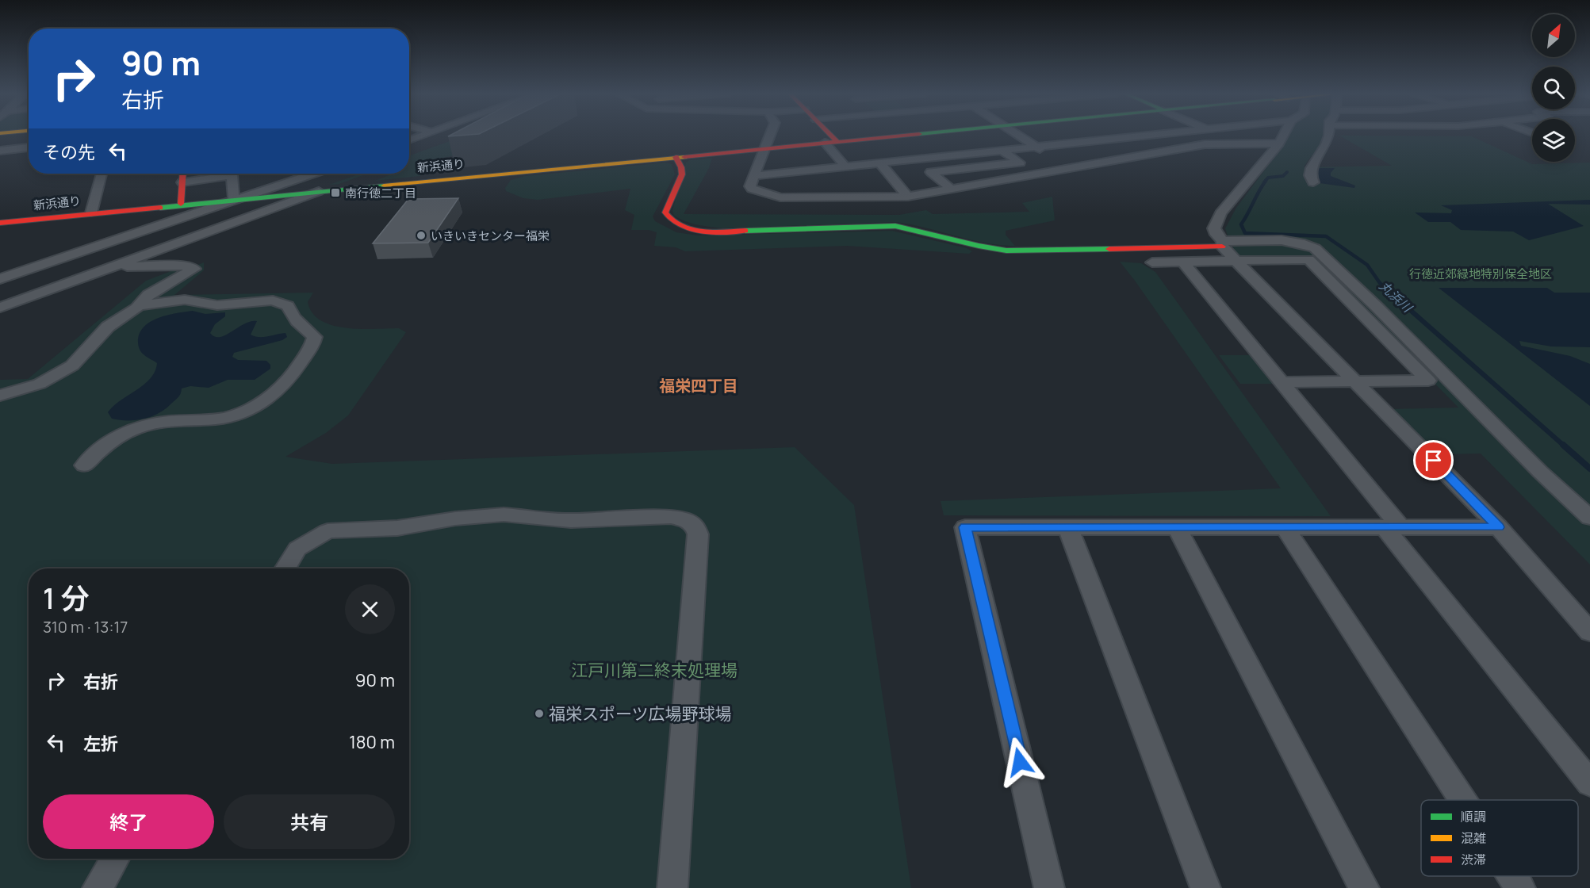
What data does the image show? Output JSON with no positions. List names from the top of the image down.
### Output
{
  "streets": {
    "street": ["新浜通り"]
  },
  "districts": ["福栄四丁目"],
  "water": ["丸浜川"],
  "parks": ["行徳近郊緑地特別保全地区", "江戸川第二終末処理場"],
  "places": {
    "transit": ["南行徳二丁目"],
    "other": ["いきいきセンター福栄", "福栄スポーツ広場野球場"]
  },
  "legend": ["順調", "混雑", "渋滞"],
  "north": "top right",
  "page": {
    "turn": ["90 m", "右折"],
    "then": "その先",
    "heading": ["1 分", "310 m · 13:17"],
    "list": [
      {
        "name": "右折",
        "value": "90 m"
      },
      {
        "name": "左折",
        "value": "180 m"
      }
    ],
    "buttons": ["終了", "共有"]
  }
}
